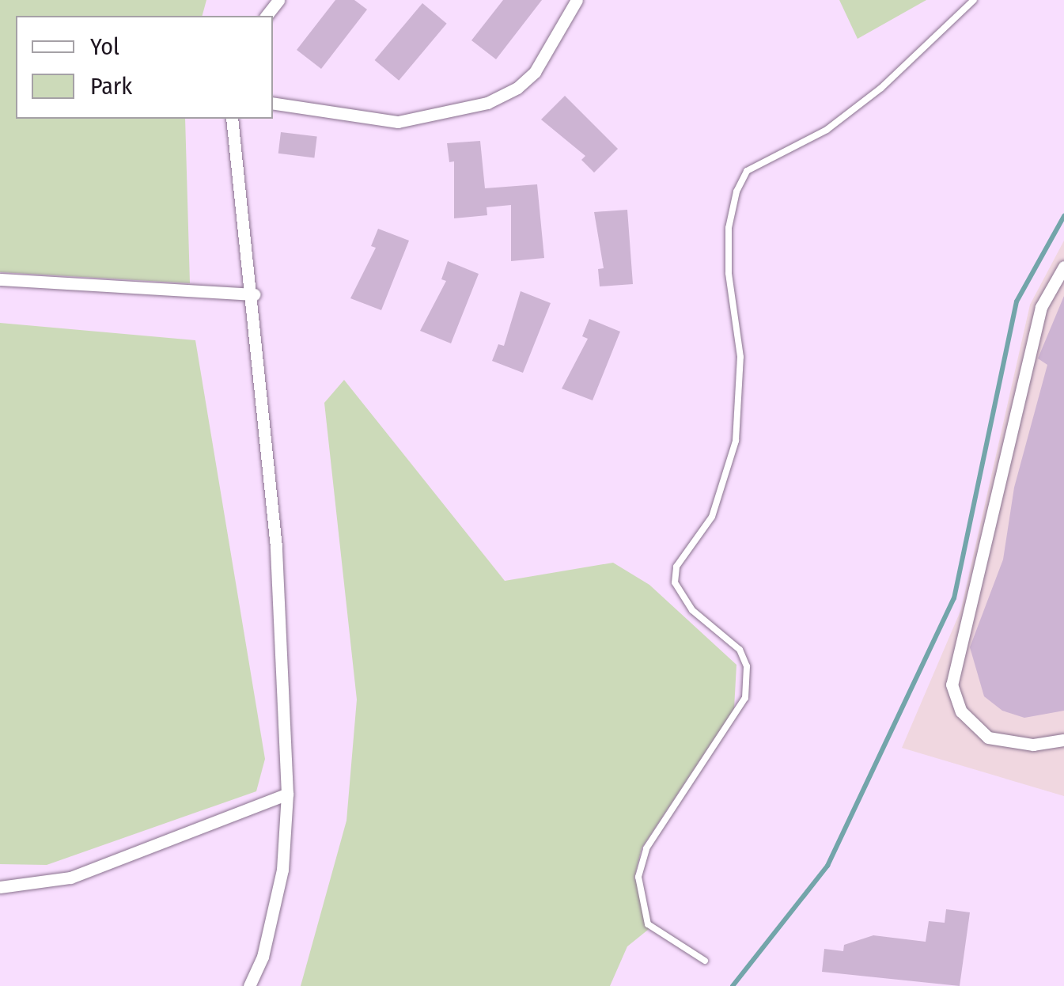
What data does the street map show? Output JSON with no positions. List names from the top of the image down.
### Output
{
  "legend": ["Yol", "Park"]
}
